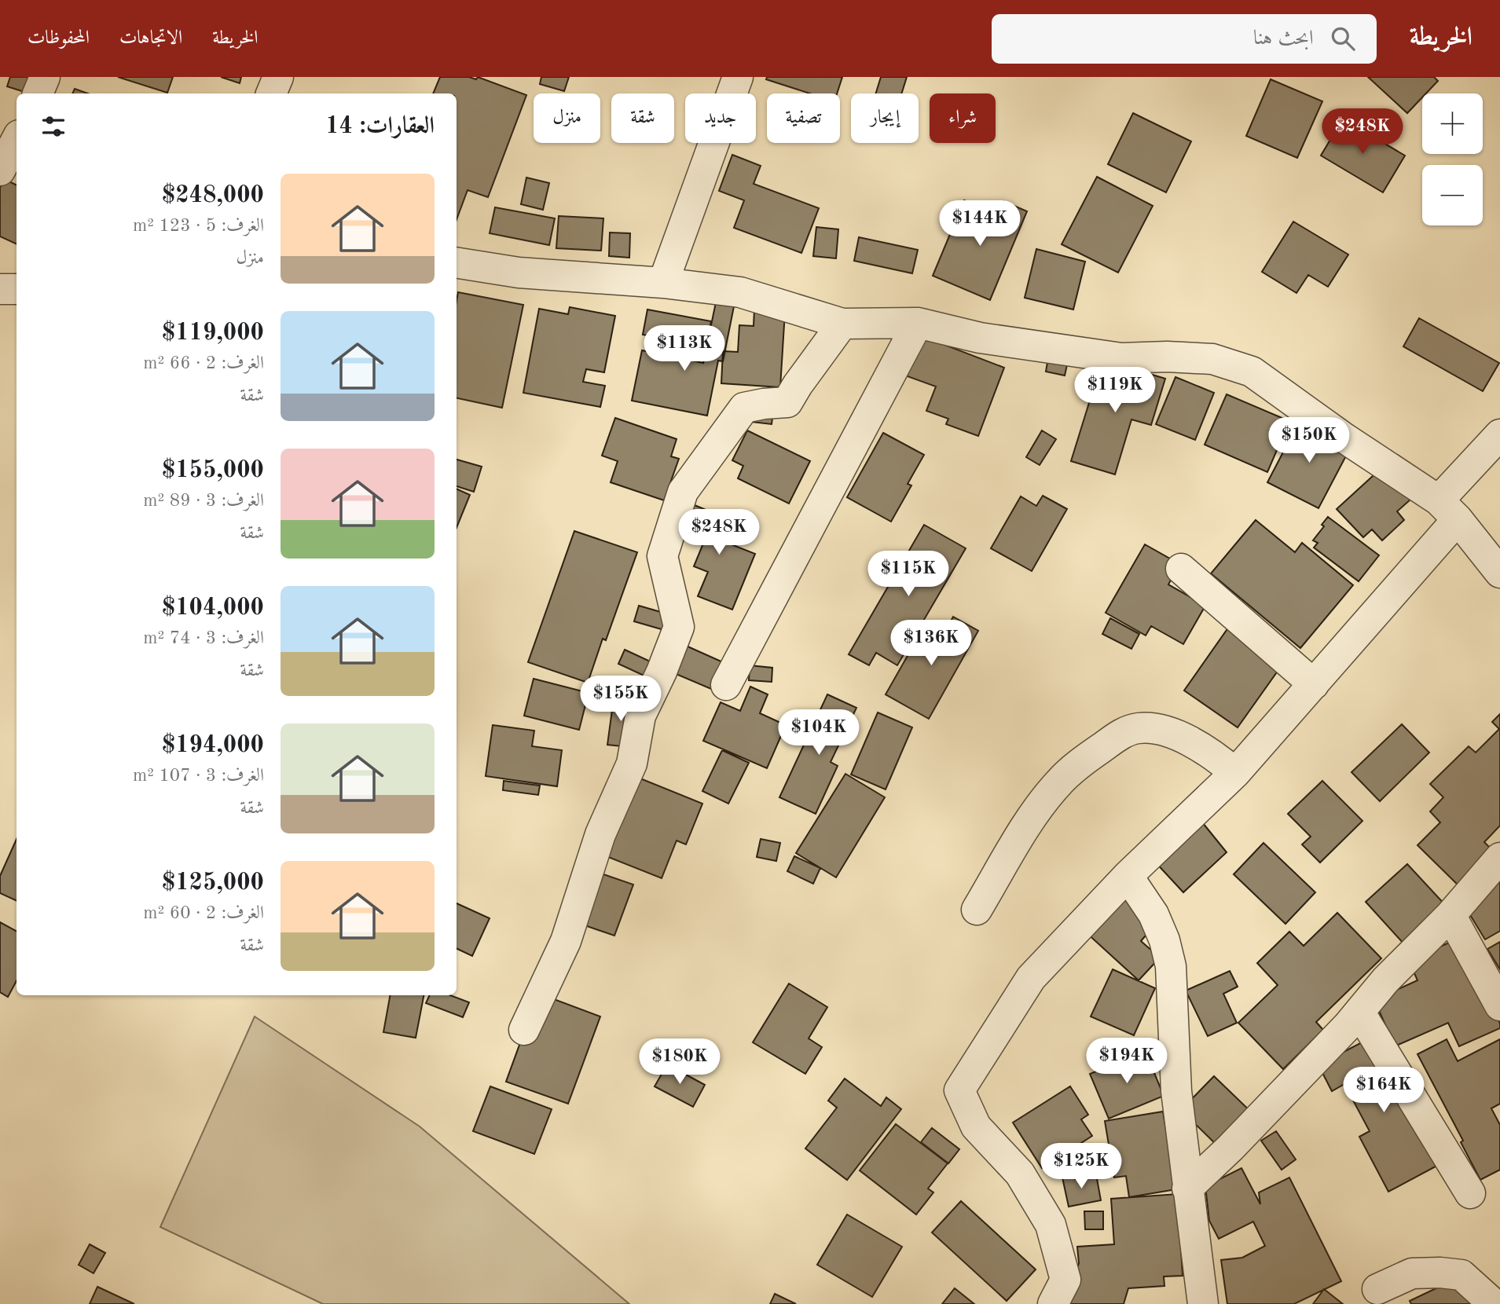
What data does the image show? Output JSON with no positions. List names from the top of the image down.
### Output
{
  "page": {
    "header": "الخريطة",
    "search": "ابحث هنا",
    "nav": ["الخريطة", "الاتجاهات", "المحفوظات"],
    "map_buttons": ["+", "−"],
    "chip": [
      "شراء",
      "إيجار",
      "تصفية",
      "جديد",
      "شقة",
      "منزل"
    ],
    "heading": "العقارات: 14",
    "price": [
      "$248K",
      "$144K",
      "$113K",
      "$119K",
      "$150K",
      "$248K",
      "$115K",
      "$136K",
      "$155K",
      "$104K",
      "$194K",
      "$180K",
      "$164K",
      "$125K"
    ],
    "list": [
      {
        "name": "$248,000",
        "note": "الغرف: 5 · 123 m² · منزل"
      },
      {
        "name": "$119,000",
        "note": "الغرف: 2 · 66 m² · شقة"
      },
      {
        "name": "$155,000",
        "note": "الغرف: 3 · 89 m² · شقة"
      },
      {
        "name": "$104,000",
        "note": "الغرف: 3 · 74 m² · شقة"
      },
      {
        "name": "$194,000",
        "note": "الغرف: 3 · 107 m² · شقة"
      },
      {
        "name": "$125,000",
        "note": "الغرف: 2 · 60 m² · شقة"
      }
    ]
  }
}
